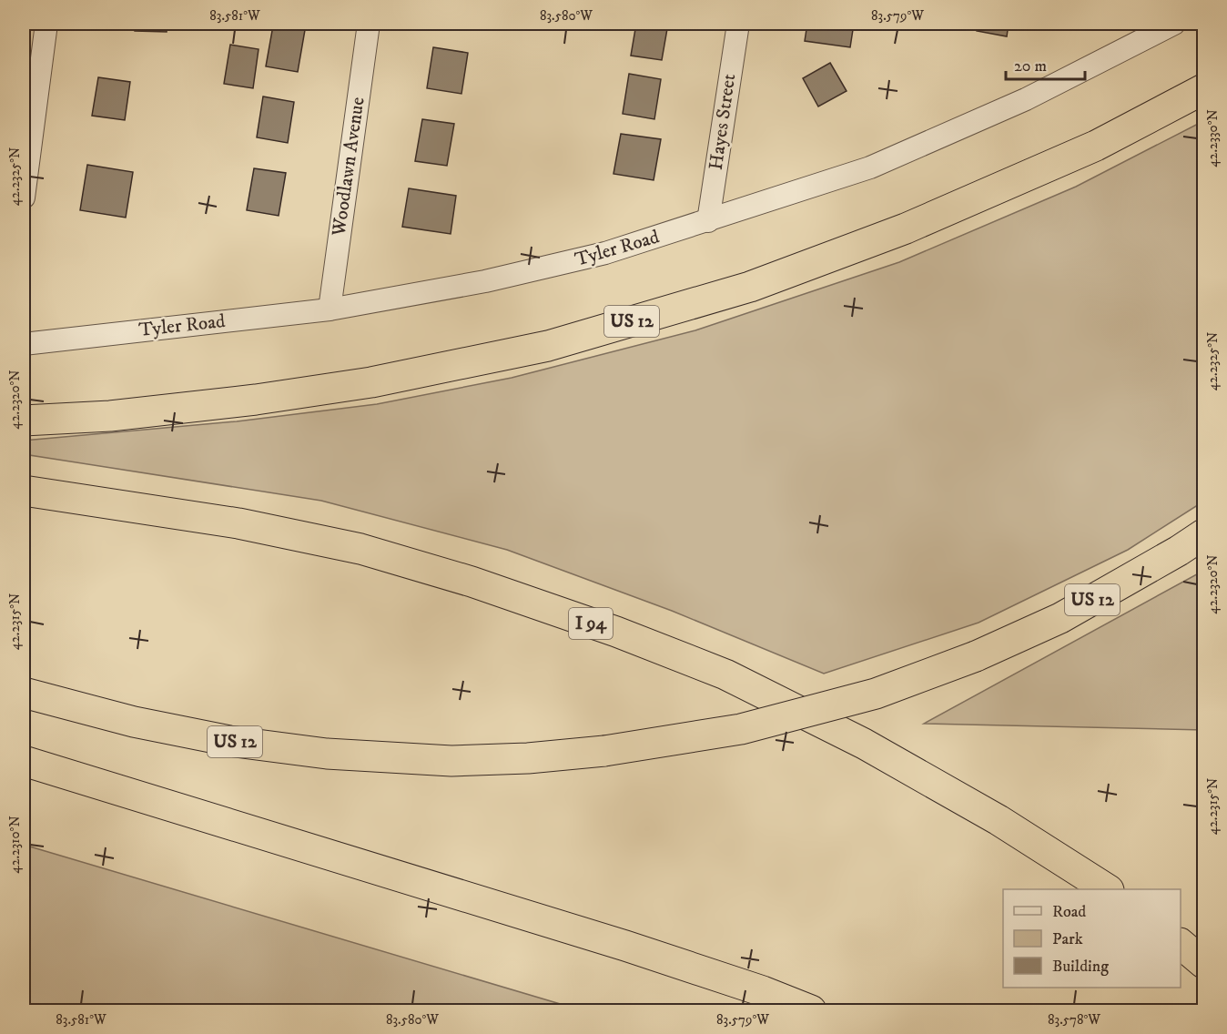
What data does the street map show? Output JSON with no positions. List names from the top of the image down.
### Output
{
  "streets": {
    "highway": ["US 12", "I 94"],
    "street": ["Hayes Street", "Woodlawn Avenue", "Tyler Road"]
  },
  "crossings": [
    ["Hayes Street", "Tyler Road"],
    ["Woodlawn Avenue", "Tyler Road"]
  ],
  "legend": ["Road", "Park", "Building"],
  "scale_bar": "20 m",
  "coordinates": [
    "83.581°W",
    "83.580°W",
    "83.579°W",
    "42.2330°N",
    "42.2325°N",
    "42.2320°N",
    "42.2315°N",
    "42.2310°N",
    "83.578°W"
  ]
}
